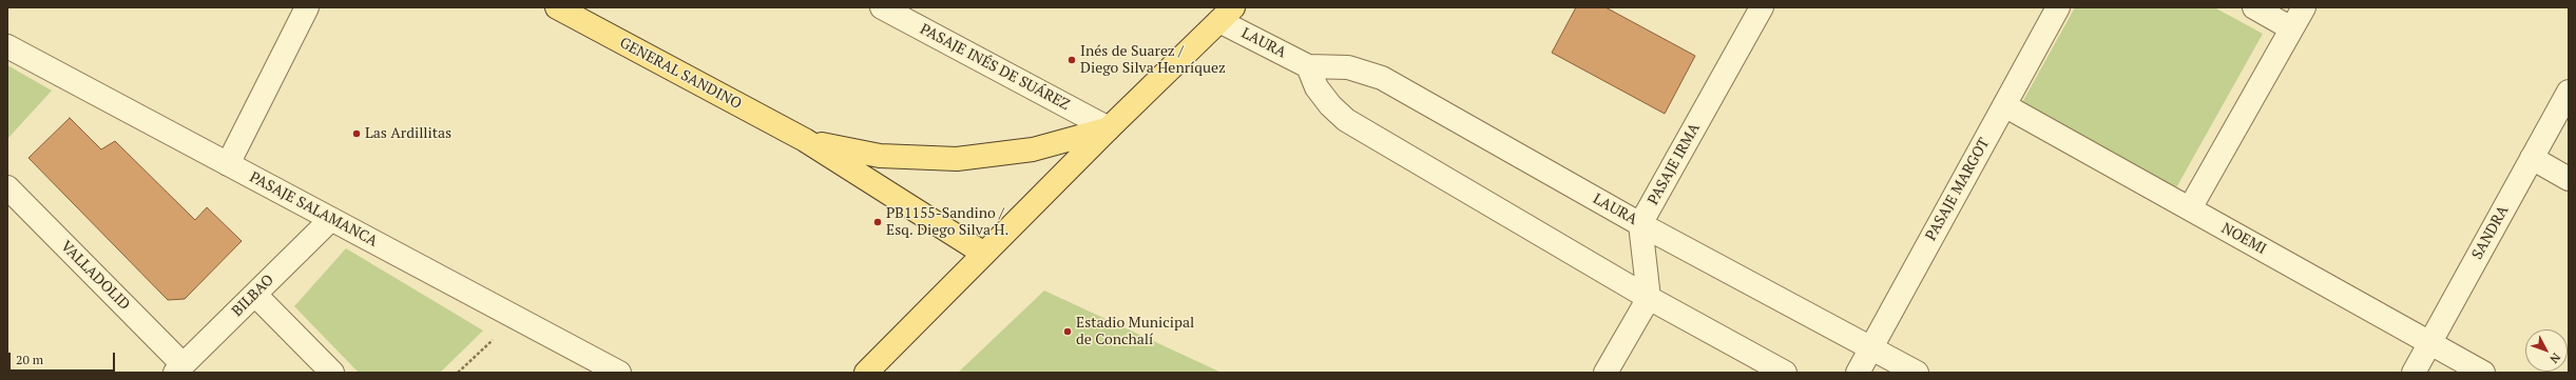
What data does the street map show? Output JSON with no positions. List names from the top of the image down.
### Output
{
  "streets": {
    "main road": ["GENERAL SANDINO"],
    "street": [
      "LAURA",
      "PASAJE INÉS DE SUÁREZ",
      "PASAJE IRMA",
      "PASAJE MARGOT",
      "PASAJE SALAMANCA",
      "SANDRA",
      "NOEMI",
      "VALLADOLID",
      "BILBAO"
    ]
  },
  "crossings": [
    ["LAURA", "PASAJE IRMA"],
    ["LAURA", "PASAJE MARGOT"],
    ["PASAJE INÉS DE SUÁREZ", "GENERAL SANDINO"],
    ["PASAJE MARGOT", "NOEMI"],
    ["PASAJE SALAMANCA", "BILBAO"],
    ["SANDRA", "NOEMI"],
    ["VALLADOLID", "BILBAO"]
  ],
  "places": [
    "Inés de Suarez / Diego Silva Henríquez",
    "Las Ardillitas",
    "PB1155-Sandino / Esq. Diego Silva H.",
    "Estadio Municipal de Conchalí"
  ],
  "scale_bar": "20 m",
  "north": "bottom right"
}
